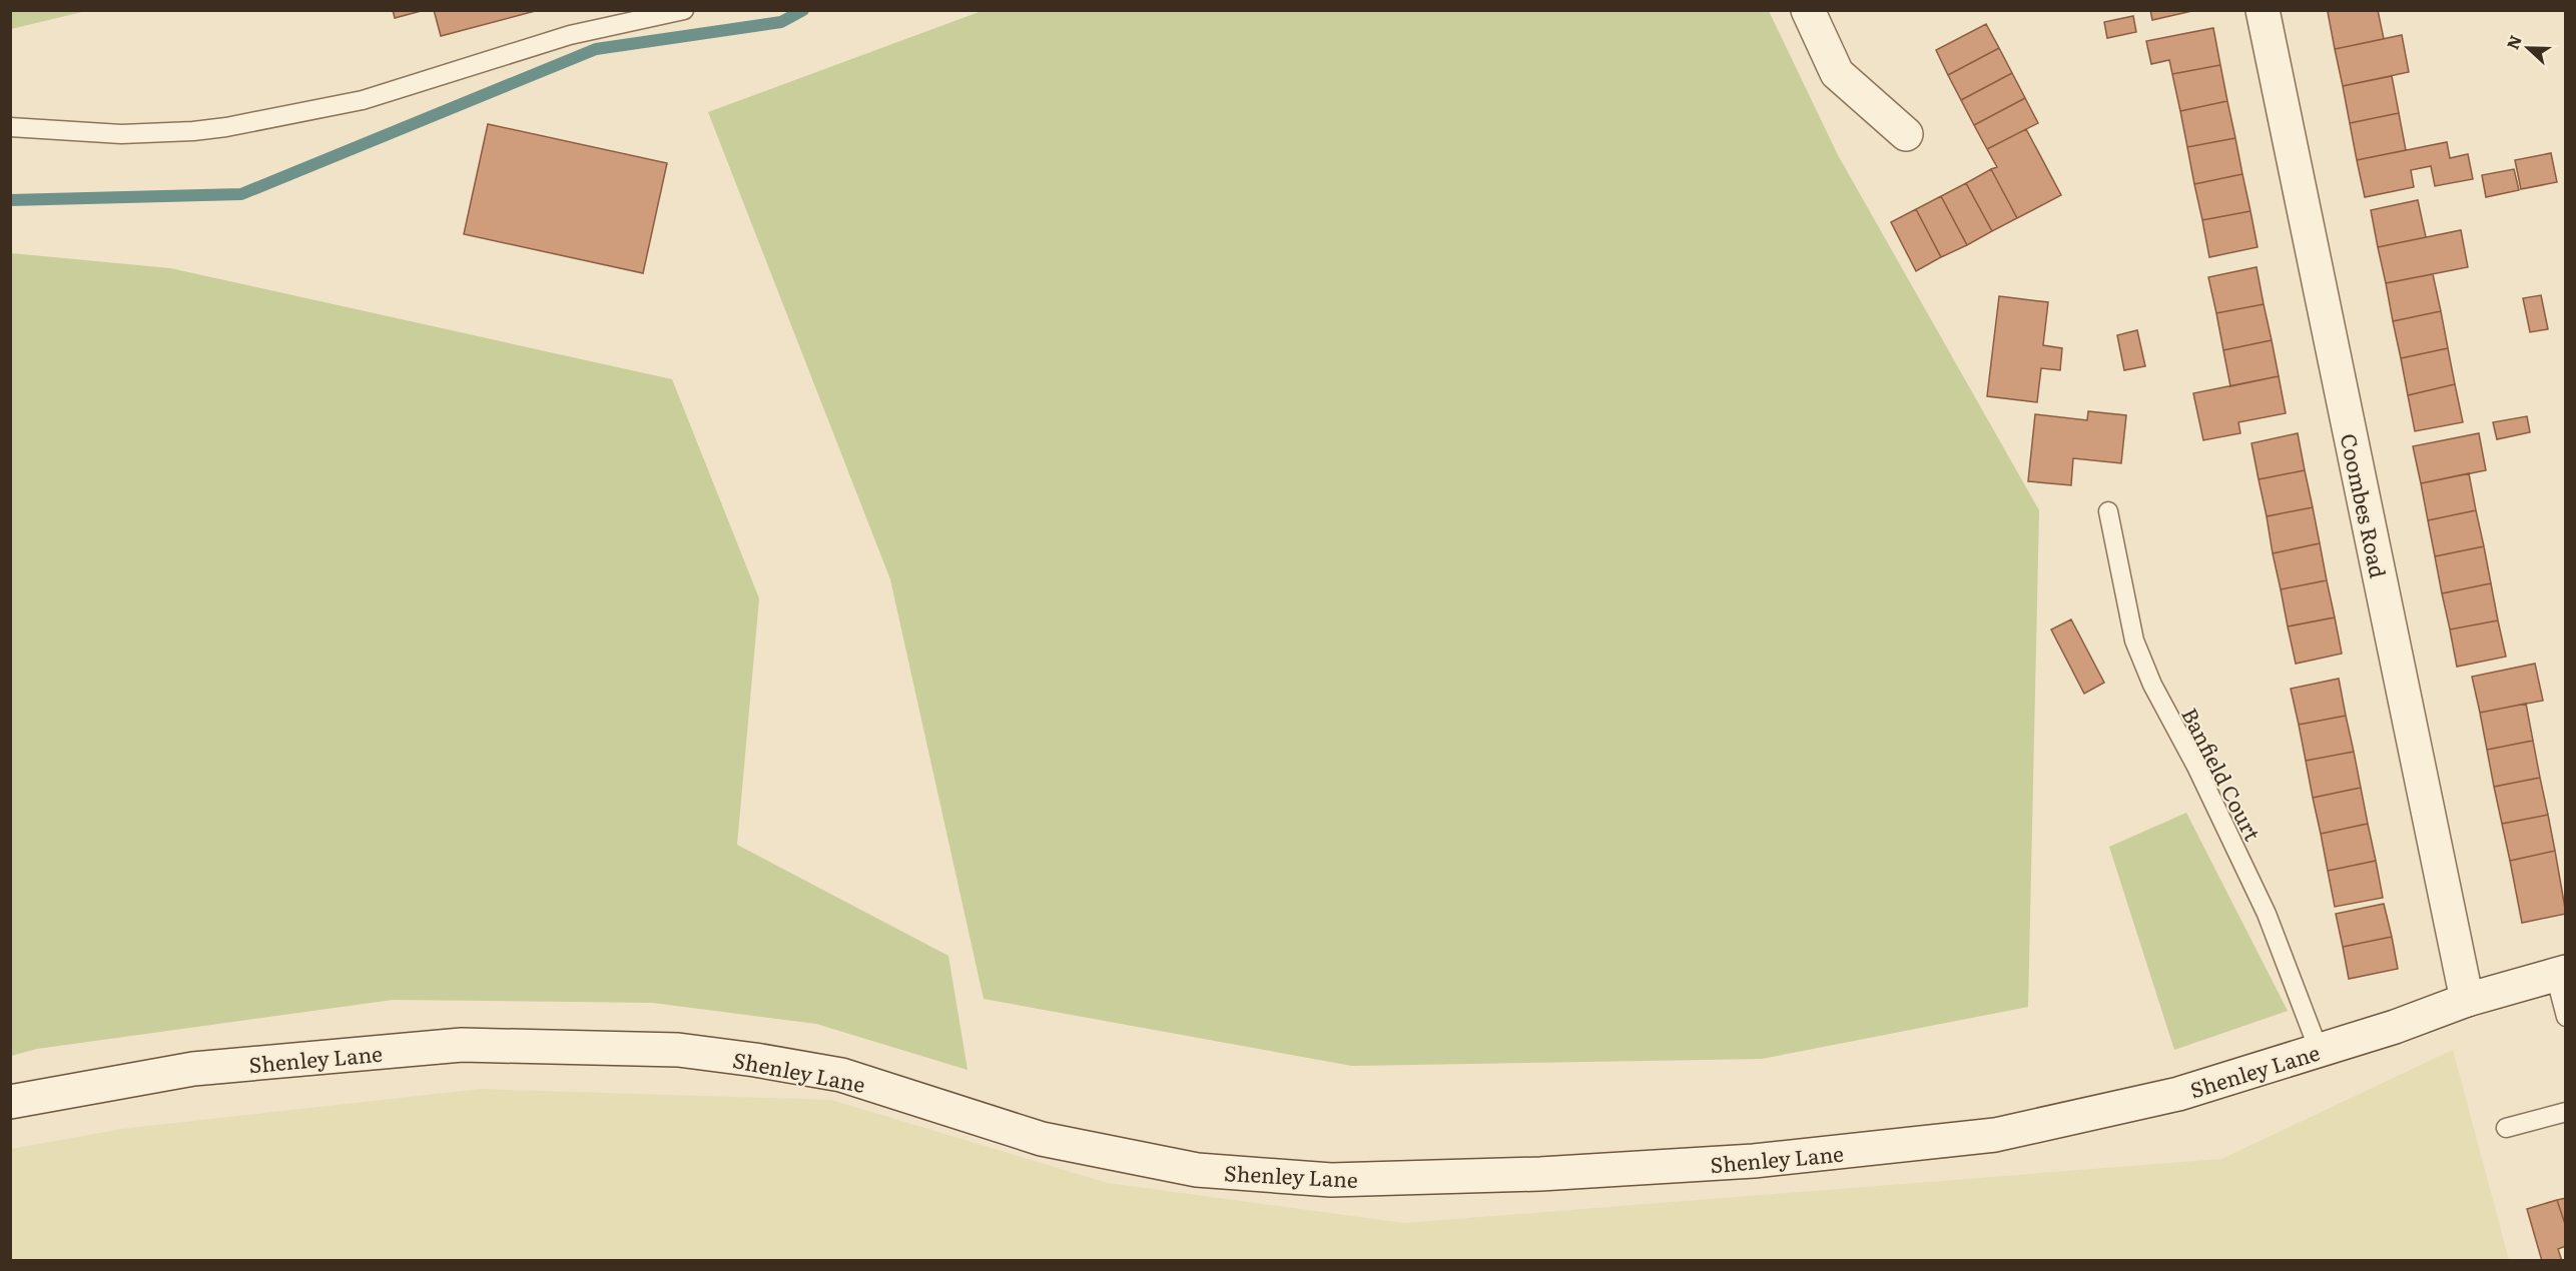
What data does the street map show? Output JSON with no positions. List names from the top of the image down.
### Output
{
  "streets": {
    "main road": ["Coombes Road", "Shenley Lane"],
    "lane": ["Banfield Court"]
  },
  "crossings": [
    ["Coombes Road", "Shenley Lane"],
    ["Banfield Court", "Shenley Lane"]
  ],
  "north": "left"
}
